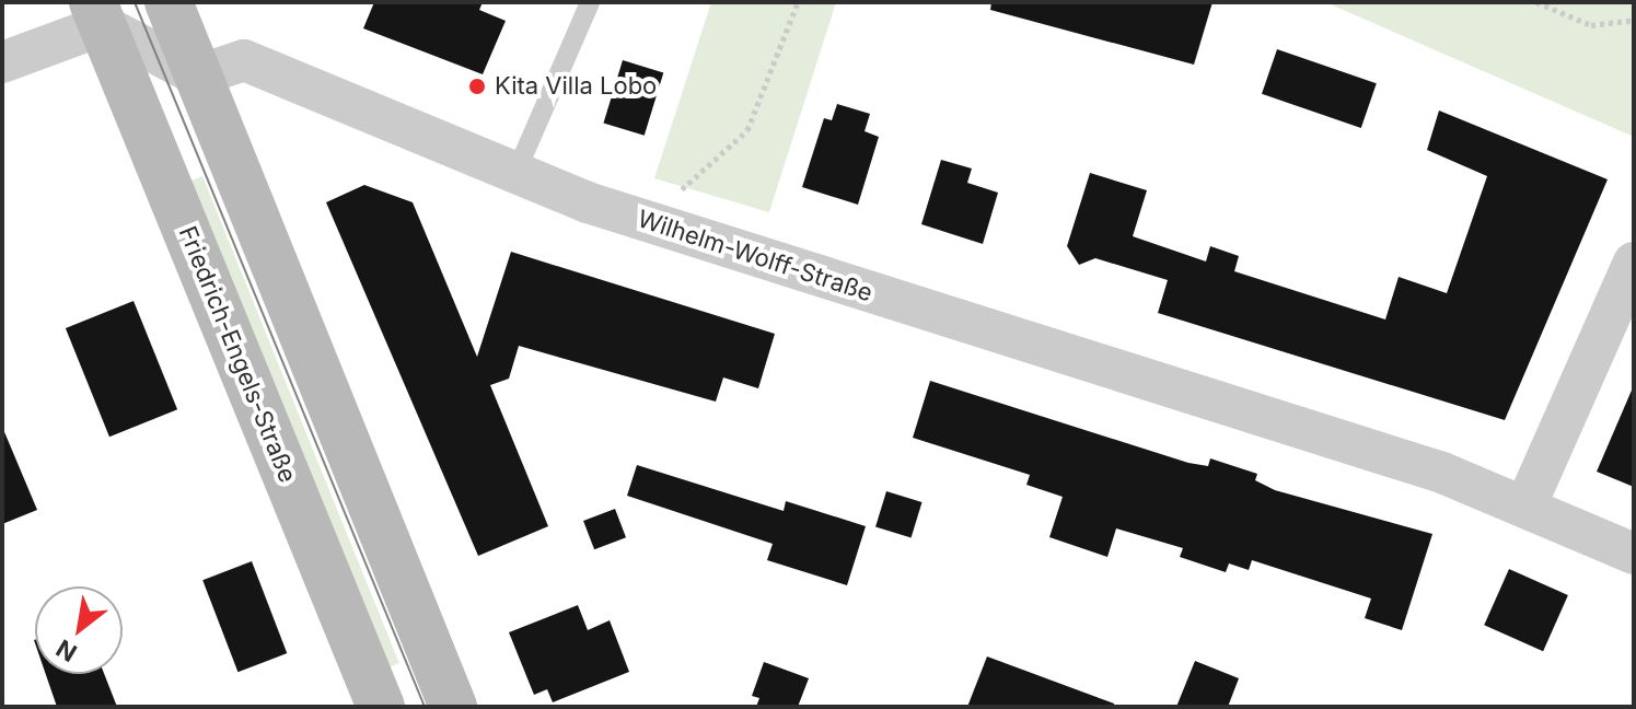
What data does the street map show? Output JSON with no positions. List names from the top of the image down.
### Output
{
  "streets": {
    "main road": ["Friedrich-Engels-Straße"],
    "street": ["Wilhelm-Wolff-Straße"]
  },
  "places": ["Kita Villa Lobo"],
  "north": "bottom left"
}
